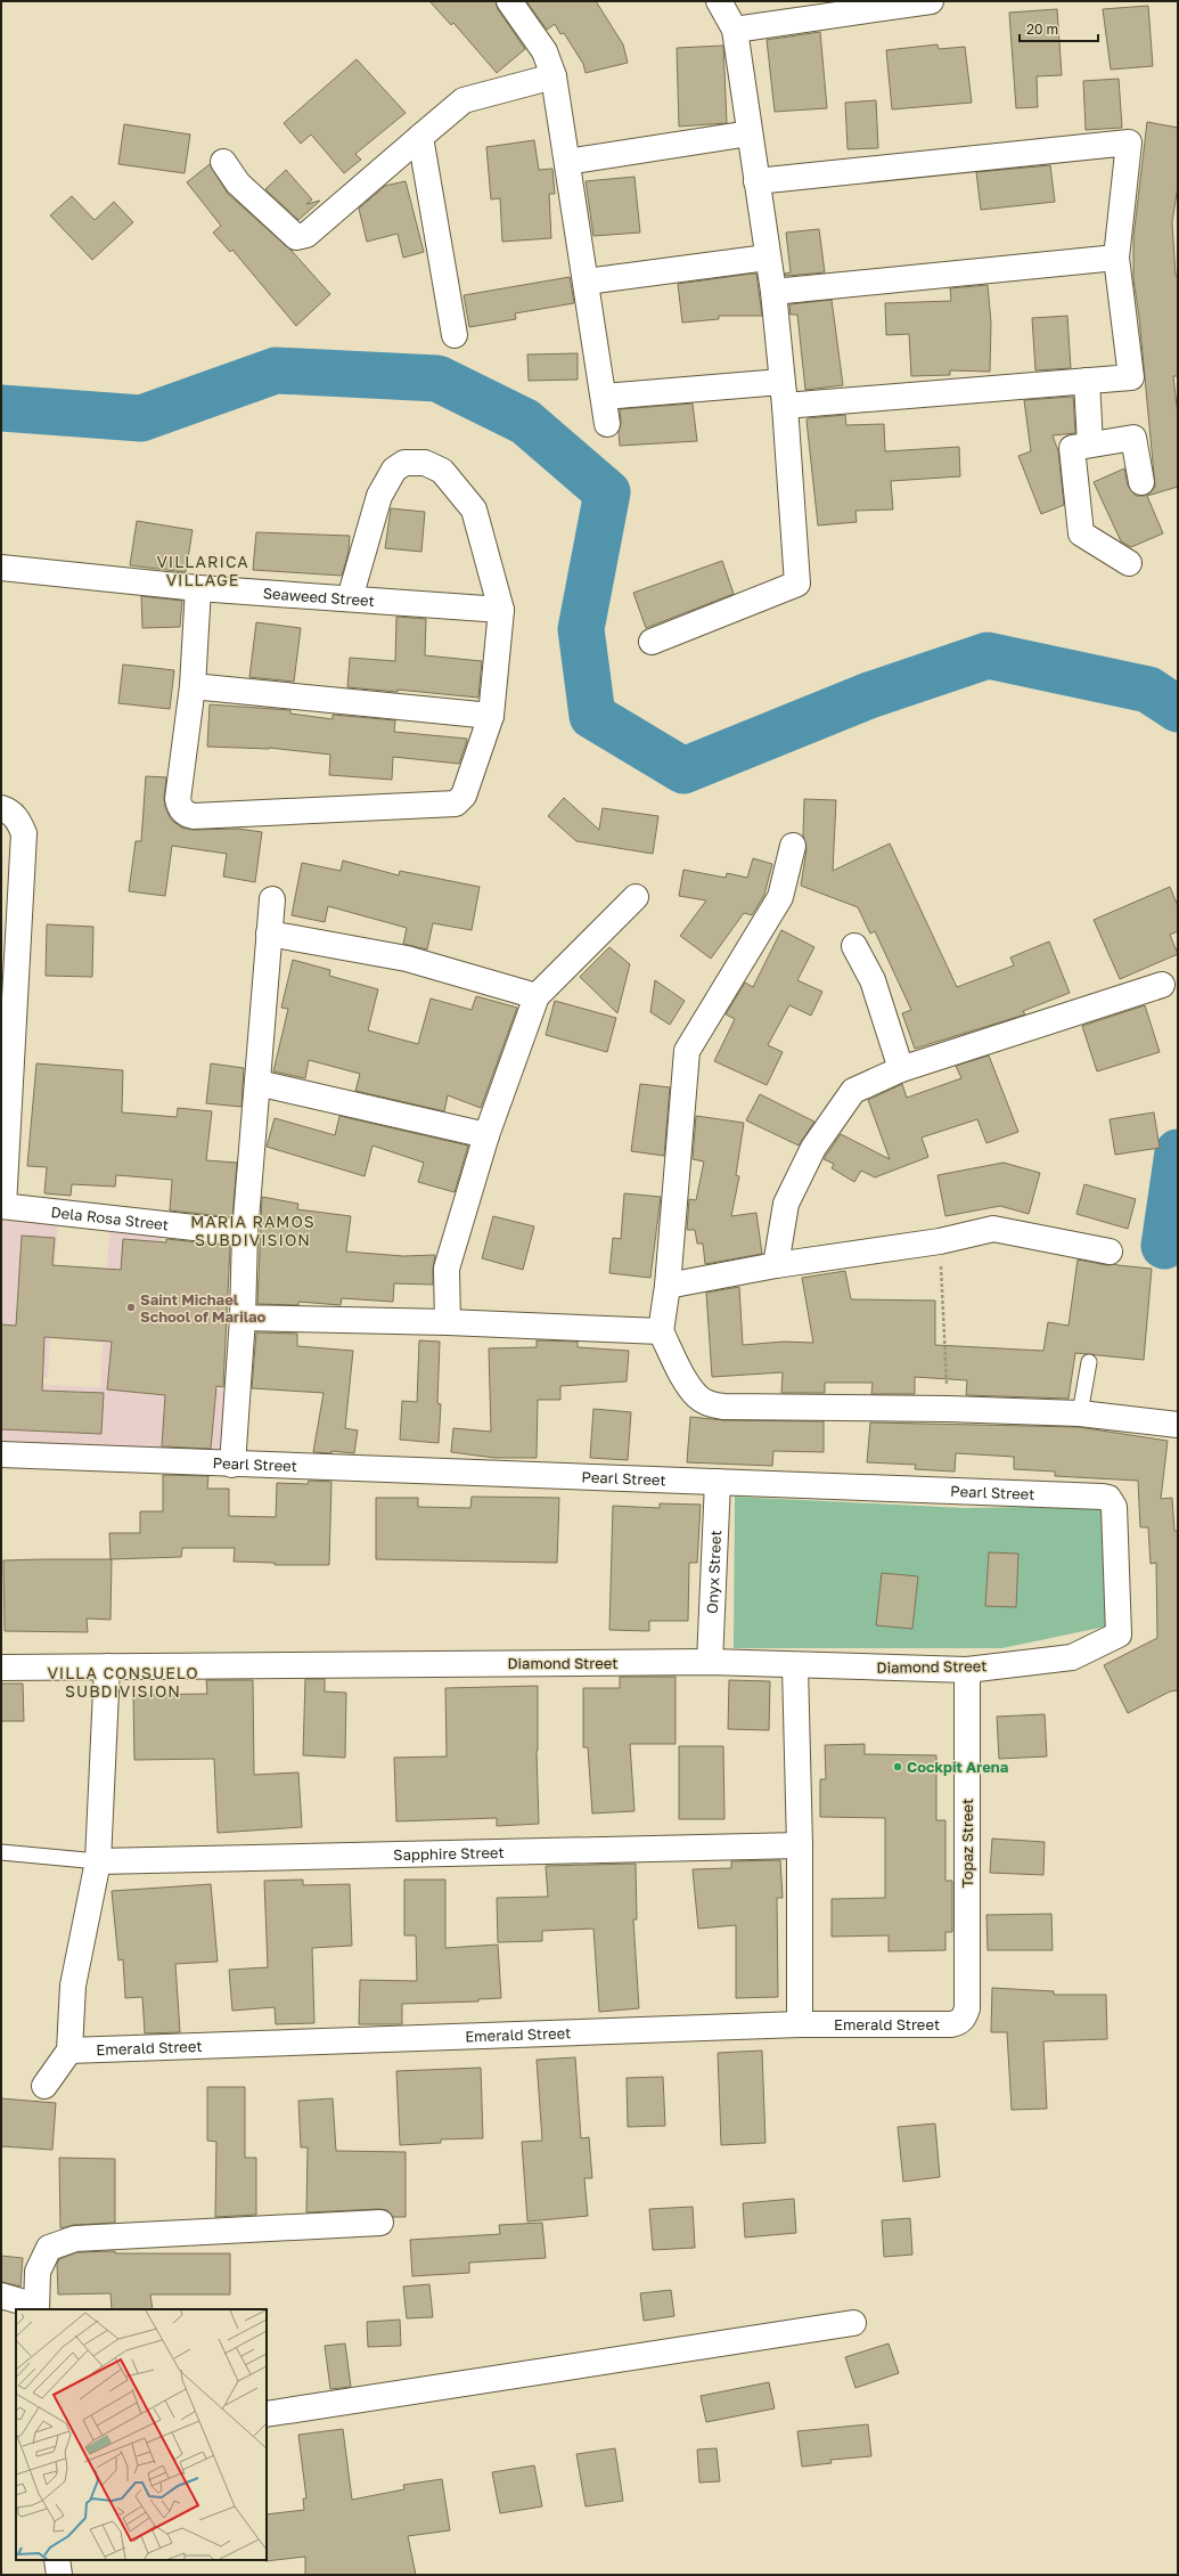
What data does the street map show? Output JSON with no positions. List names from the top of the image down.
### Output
{
  "streets": {
    "street": [
      "Seaweed Street",
      "Dela Rosa Street",
      "Pearl Street",
      "Onyx Street",
      "Diamond Street",
      "Topaz Street",
      "Sapphire Street",
      "Emerald Street"
    ]
  },
  "crossings": [
    ["Pearl Street", "Onyx Street"],
    ["Pearl Street", "Diamond Street"],
    ["Onyx Street", "Diamond Street"],
    ["Diamond Street", "Topaz Street"],
    ["Topaz Street", "Emerald Street"]
  ],
  "districts": ["VILLARICA VILLAGE", "MARIA RAMOS SUBDIVISION", "VILLA CONSUELO SUBDIVISION"],
  "places": ["Saint Michael School of Marilao", "Cockpit Arena"],
  "scale_bar": "20 m"
}
